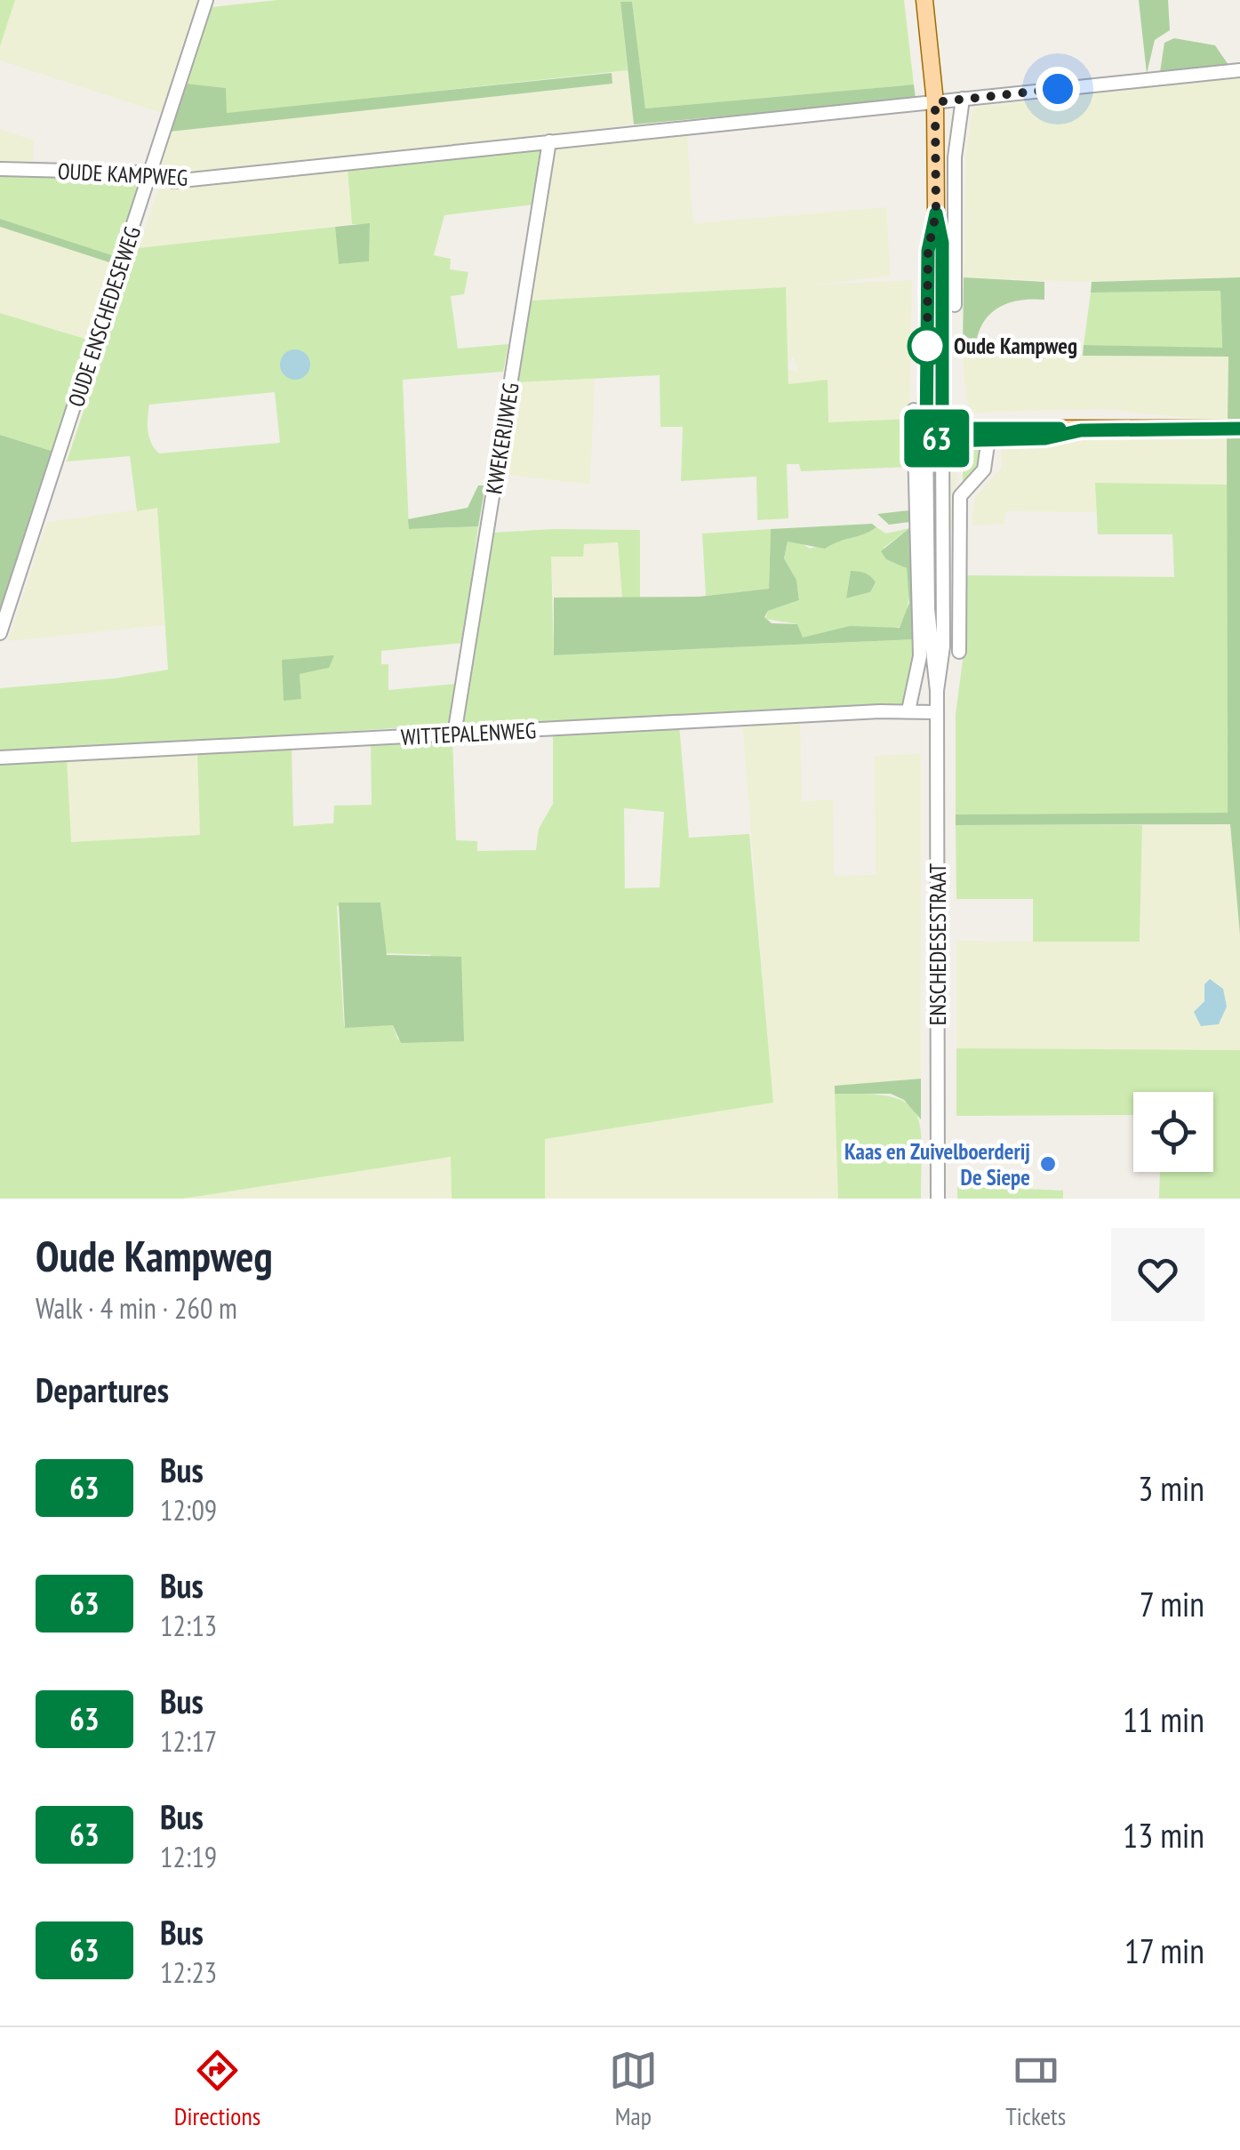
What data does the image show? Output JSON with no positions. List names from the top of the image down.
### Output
{
  "streets": {
    "main road": ["ENSCHEDESESTRAAT"],
    "street": [
      "OUDE KAMPWEG",
      "OUDE ENSCHEDESEWEG",
      "KWEKERIJWEG",
      "WITTEPALENWEG"
    ]
  },
  "crossings": [
    ["OUDE KAMPWEG", "OUDE ENSCHEDESEWEG"],
    ["OUDE KAMPWEG", "KWEKERIJWEG"],
    ["OUDE KAMPWEG", "ENSCHEDESESTRAAT"],
    ["KWEKERIJWEG", "WITTEPALENWEG"],
    ["WITTEPALENWEG", "ENSCHEDESESTRAAT"]
  ],
  "places": ["Oude Kampweg", "Kaas en Zuivelboerderij De Siepe"],
  "lines": ["bus line 63"],
  "page": {
    "on_map": "63",
    "heading": [
      ["Oude Kampweg", "Walk · 4 min · 260 m"],
      "Departures"
    ],
    "list": [
      {
        "mark": "63",
        "name": "Bus",
        "note": "12:09",
        "value": "3 min"
      },
      {
        "mark": "63",
        "name": "Bus",
        "note": "12:13",
        "value": "7 min"
      },
      {
        "mark": "63",
        "name": "Bus",
        "note": "12:17",
        "value": "11 min"
      },
      {
        "mark": "63",
        "name": "Bus",
        "note": "12:19",
        "value": "13 min"
      },
      {
        "mark": "63",
        "name": "Bus",
        "note": "12:23",
        "value": "17 min"
      }
    ],
    "tabs": ["Directions", "Map", "Tickets"]
  }
}
